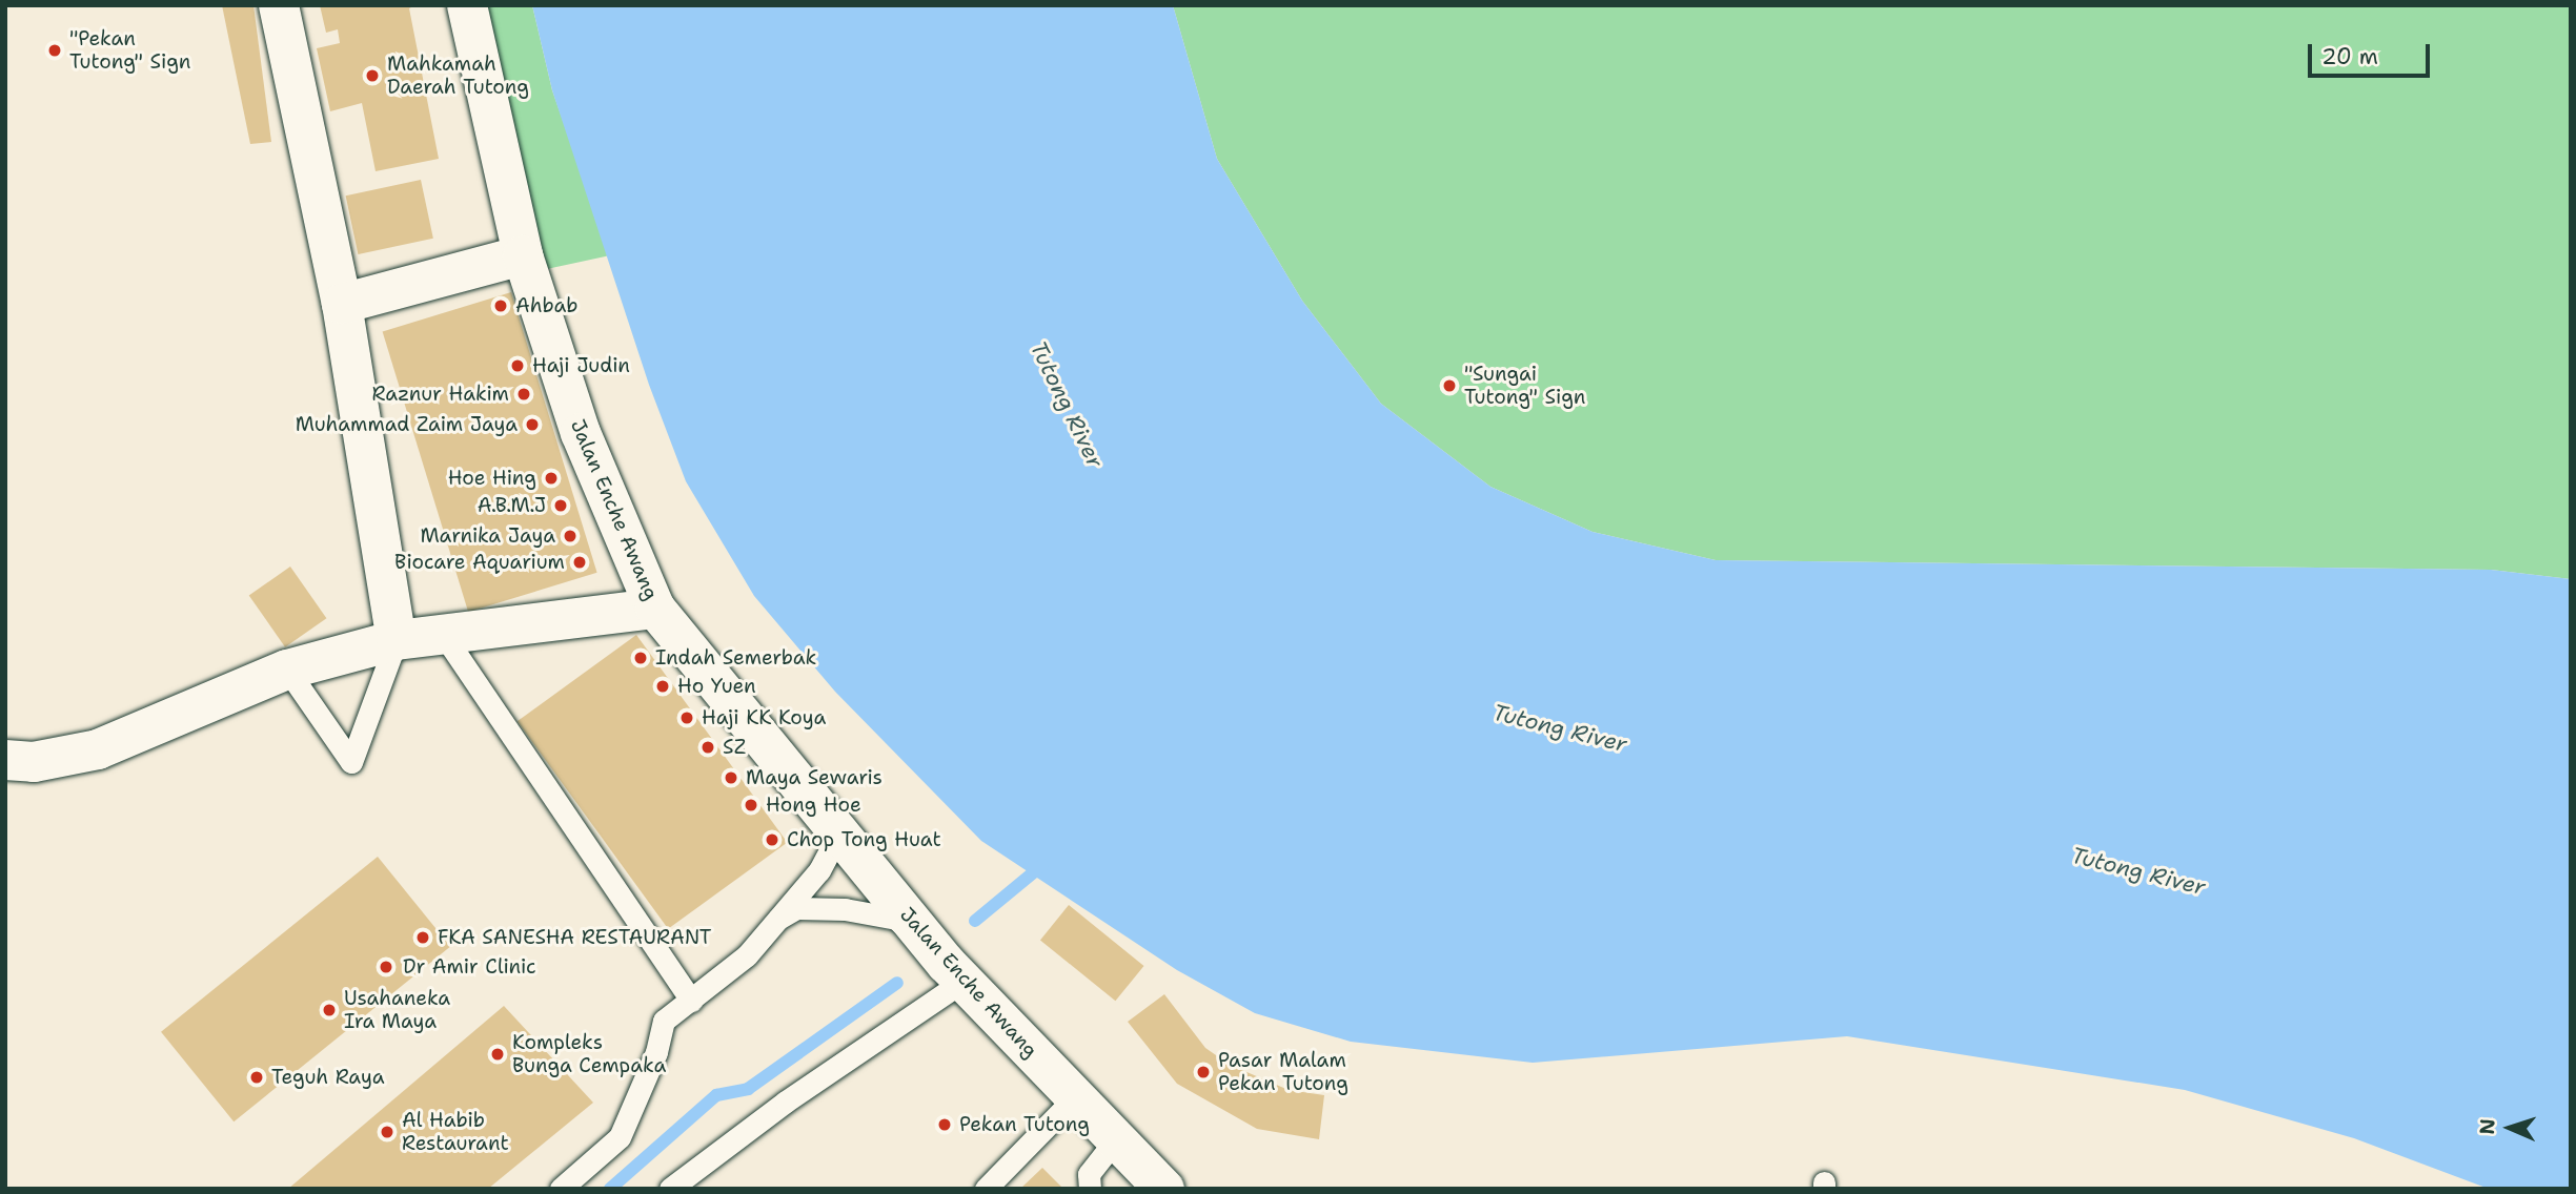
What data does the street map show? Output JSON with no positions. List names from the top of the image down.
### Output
{
  "streets": {
    "street": ["Jalan Enche Awang"]
  },
  "water": ["Tutong River"],
  "places": [
    "\"Pekan Tutong\" Sign",
    "Mahkamah Daerah Tutong",
    "Ahbab",
    "Haji Judin",
    "\"Sungai Tutong\" Sign",
    "Raznur Hakim",
    "Muhammad Zaim Jaya",
    "Hoe Hing",
    "A.B.M.J",
    "Marnika Jaya",
    "Biocare Aquarium",
    "Indah Semerbak",
    "Ho Yuen",
    "Haji KK Koya",
    "SZ",
    "Maya Sewaris",
    "Hong Hoe",
    "Chop Tong Huat",
    "FKA SANESHA RESTAURANT",
    "Dr Amir Clinic",
    "Usahaneka Ira Maya",
    "Kompleks Bunga Cempaka",
    "Pasar Malam Pekan Tutong",
    "Teguh Raya",
    "Pekan Tutong",
    "Al Habib Restaurant"
  ],
  "scale_bar": "20 m",
  "north": "left"
}
